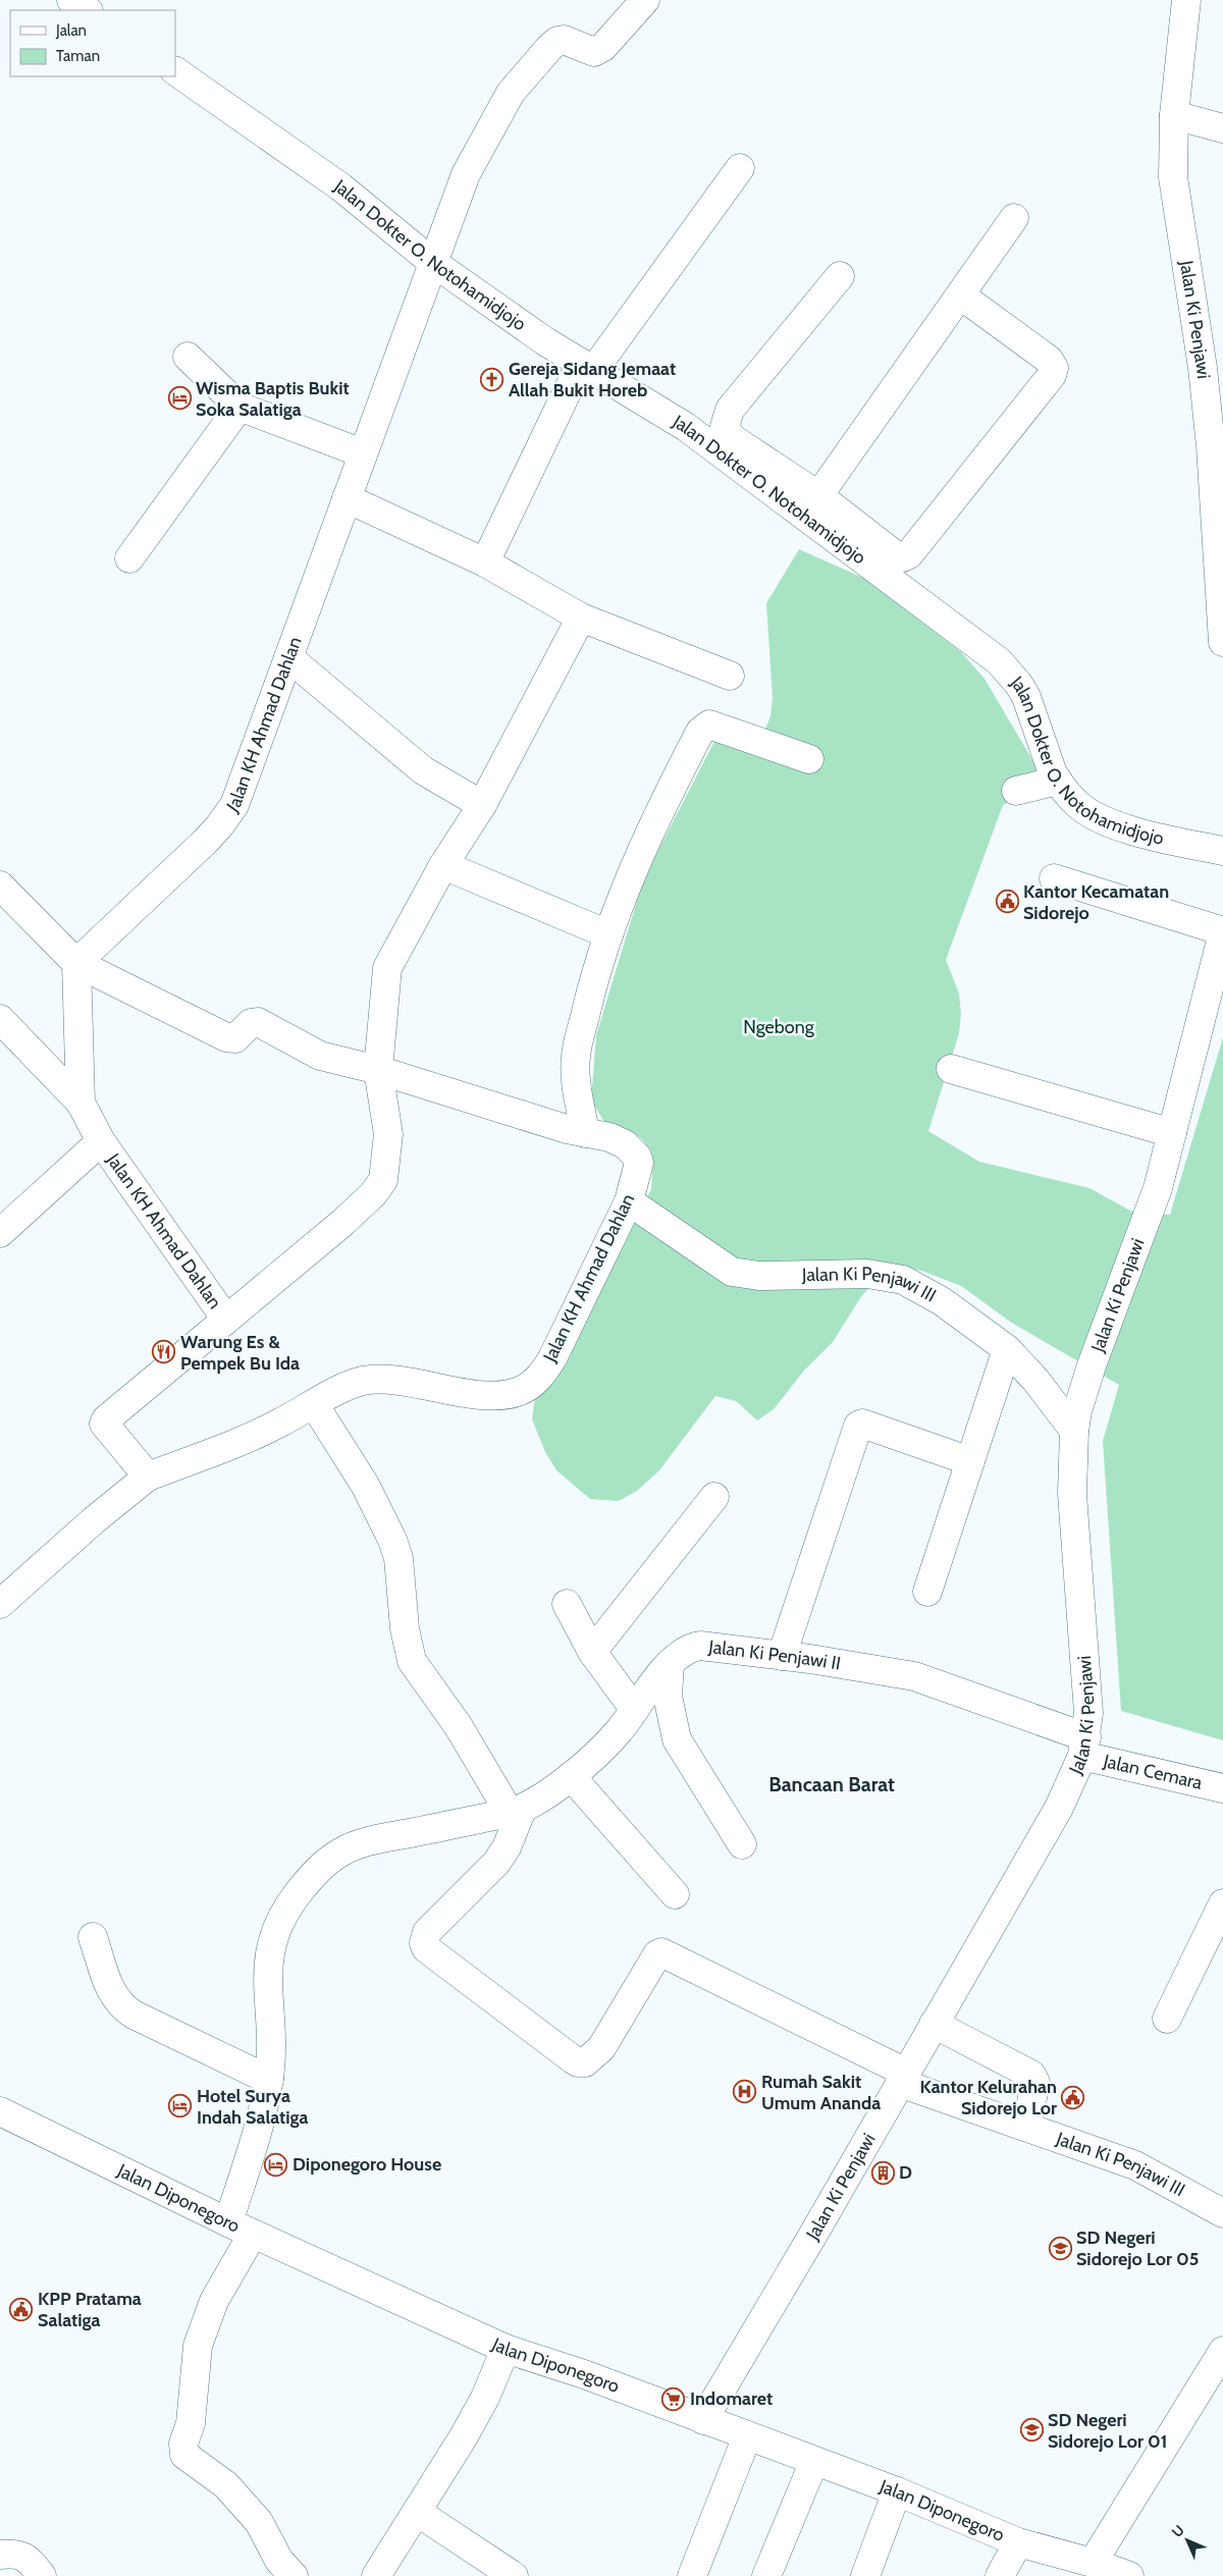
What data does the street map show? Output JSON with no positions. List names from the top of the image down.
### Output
{
  "streets": {
    "street": [
      "Jalan Dokter O. Notohamidjojo",
      "Jalan Ki Penjawi",
      "Jalan KH Ahmad Dahlan",
      "Jalan Ki Penjawi III",
      "Jalan Ki Penjawi II",
      "Jalan Cemara",
      "Jalan Diponegoro"
    ]
  },
  "crossings": [
    ["Jalan Dokter O. Notohamidjojo", "Jalan KH Ahmad Dahlan"],
    ["Jalan Ki Penjawi", "Jalan Ki Penjawi III"],
    ["Jalan Ki Penjawi", "Jalan Ki Penjawi II"],
    ["Jalan Ki Penjawi", "Jalan Cemara"],
    ["Jalan Ki Penjawi", "Jalan Diponegoro"],
    ["Jalan KH Ahmad Dahlan", "Jalan Ki Penjawi III"],
    ["Jalan Ki Penjawi III", "Jalan Ki Penjawi II"],
    ["Jalan Ki Penjawi II", "Jalan Cemara"],
    ["Jalan Ki Penjawi II", "Jalan Diponegoro"]
  ],
  "districts": ["Bancaan Barat"],
  "parks": ["Ngebong"],
  "places": {
    "church": ["Gereja Sidang Jemaat Allah Bukit Horeb"],
    "hotel": ["Wisma Baptis Bukit Soka Salatiga", "Hotel Surya Indah Salatiga", "Diponegoro House"],
    "public building": ["Kantor Kecamatan Sidorejo", "Kantor Kelurahan Sidorejo Lor", "KPP Pratama Salatiga"],
    "restaurant": ["Warung Es & Pempek Bu Ida"],
    "hospital": ["Rumah Sakit Umum Ananda"],
    "building": ["D"],
    "school or university": ["SD Negeri Sidorejo Lor 05", "SD Negeri Sidorejo Lor 01"],
    "supermarket": ["Indomaret"]
  },
  "legend": ["Jalan", "Taman"],
  "north": "top left"
}
